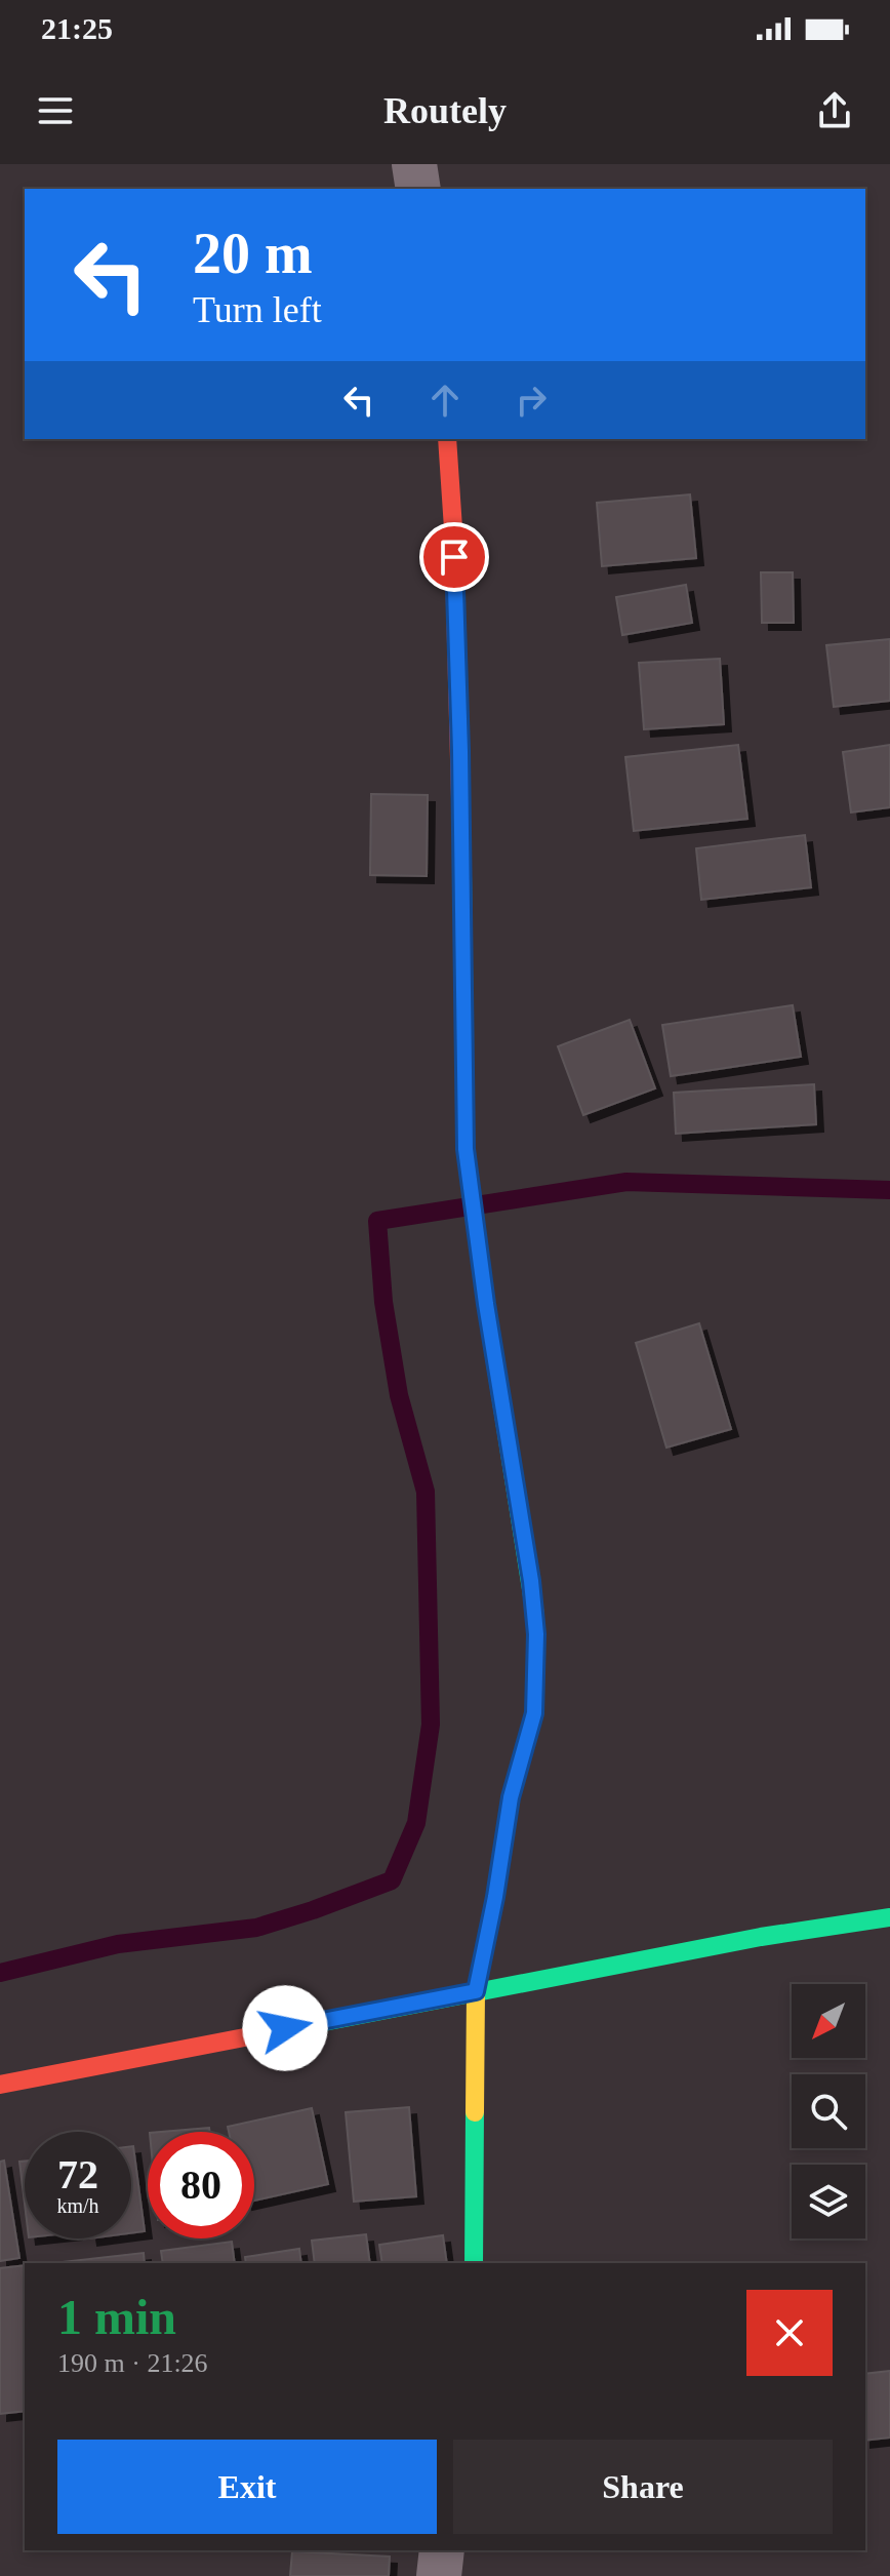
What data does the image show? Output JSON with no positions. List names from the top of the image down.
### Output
{
  "north": "bottom left",
  "page": {
    "status": "21:25",
    "header": "Routely",
    "turn": ["20 m", "Turn left"],
    "speed": "72 km/h",
    "limit": "80",
    "heading": ["1 min", "190 m · 21:26"],
    "buttons": ["Exit", "Share"]
  }
}
